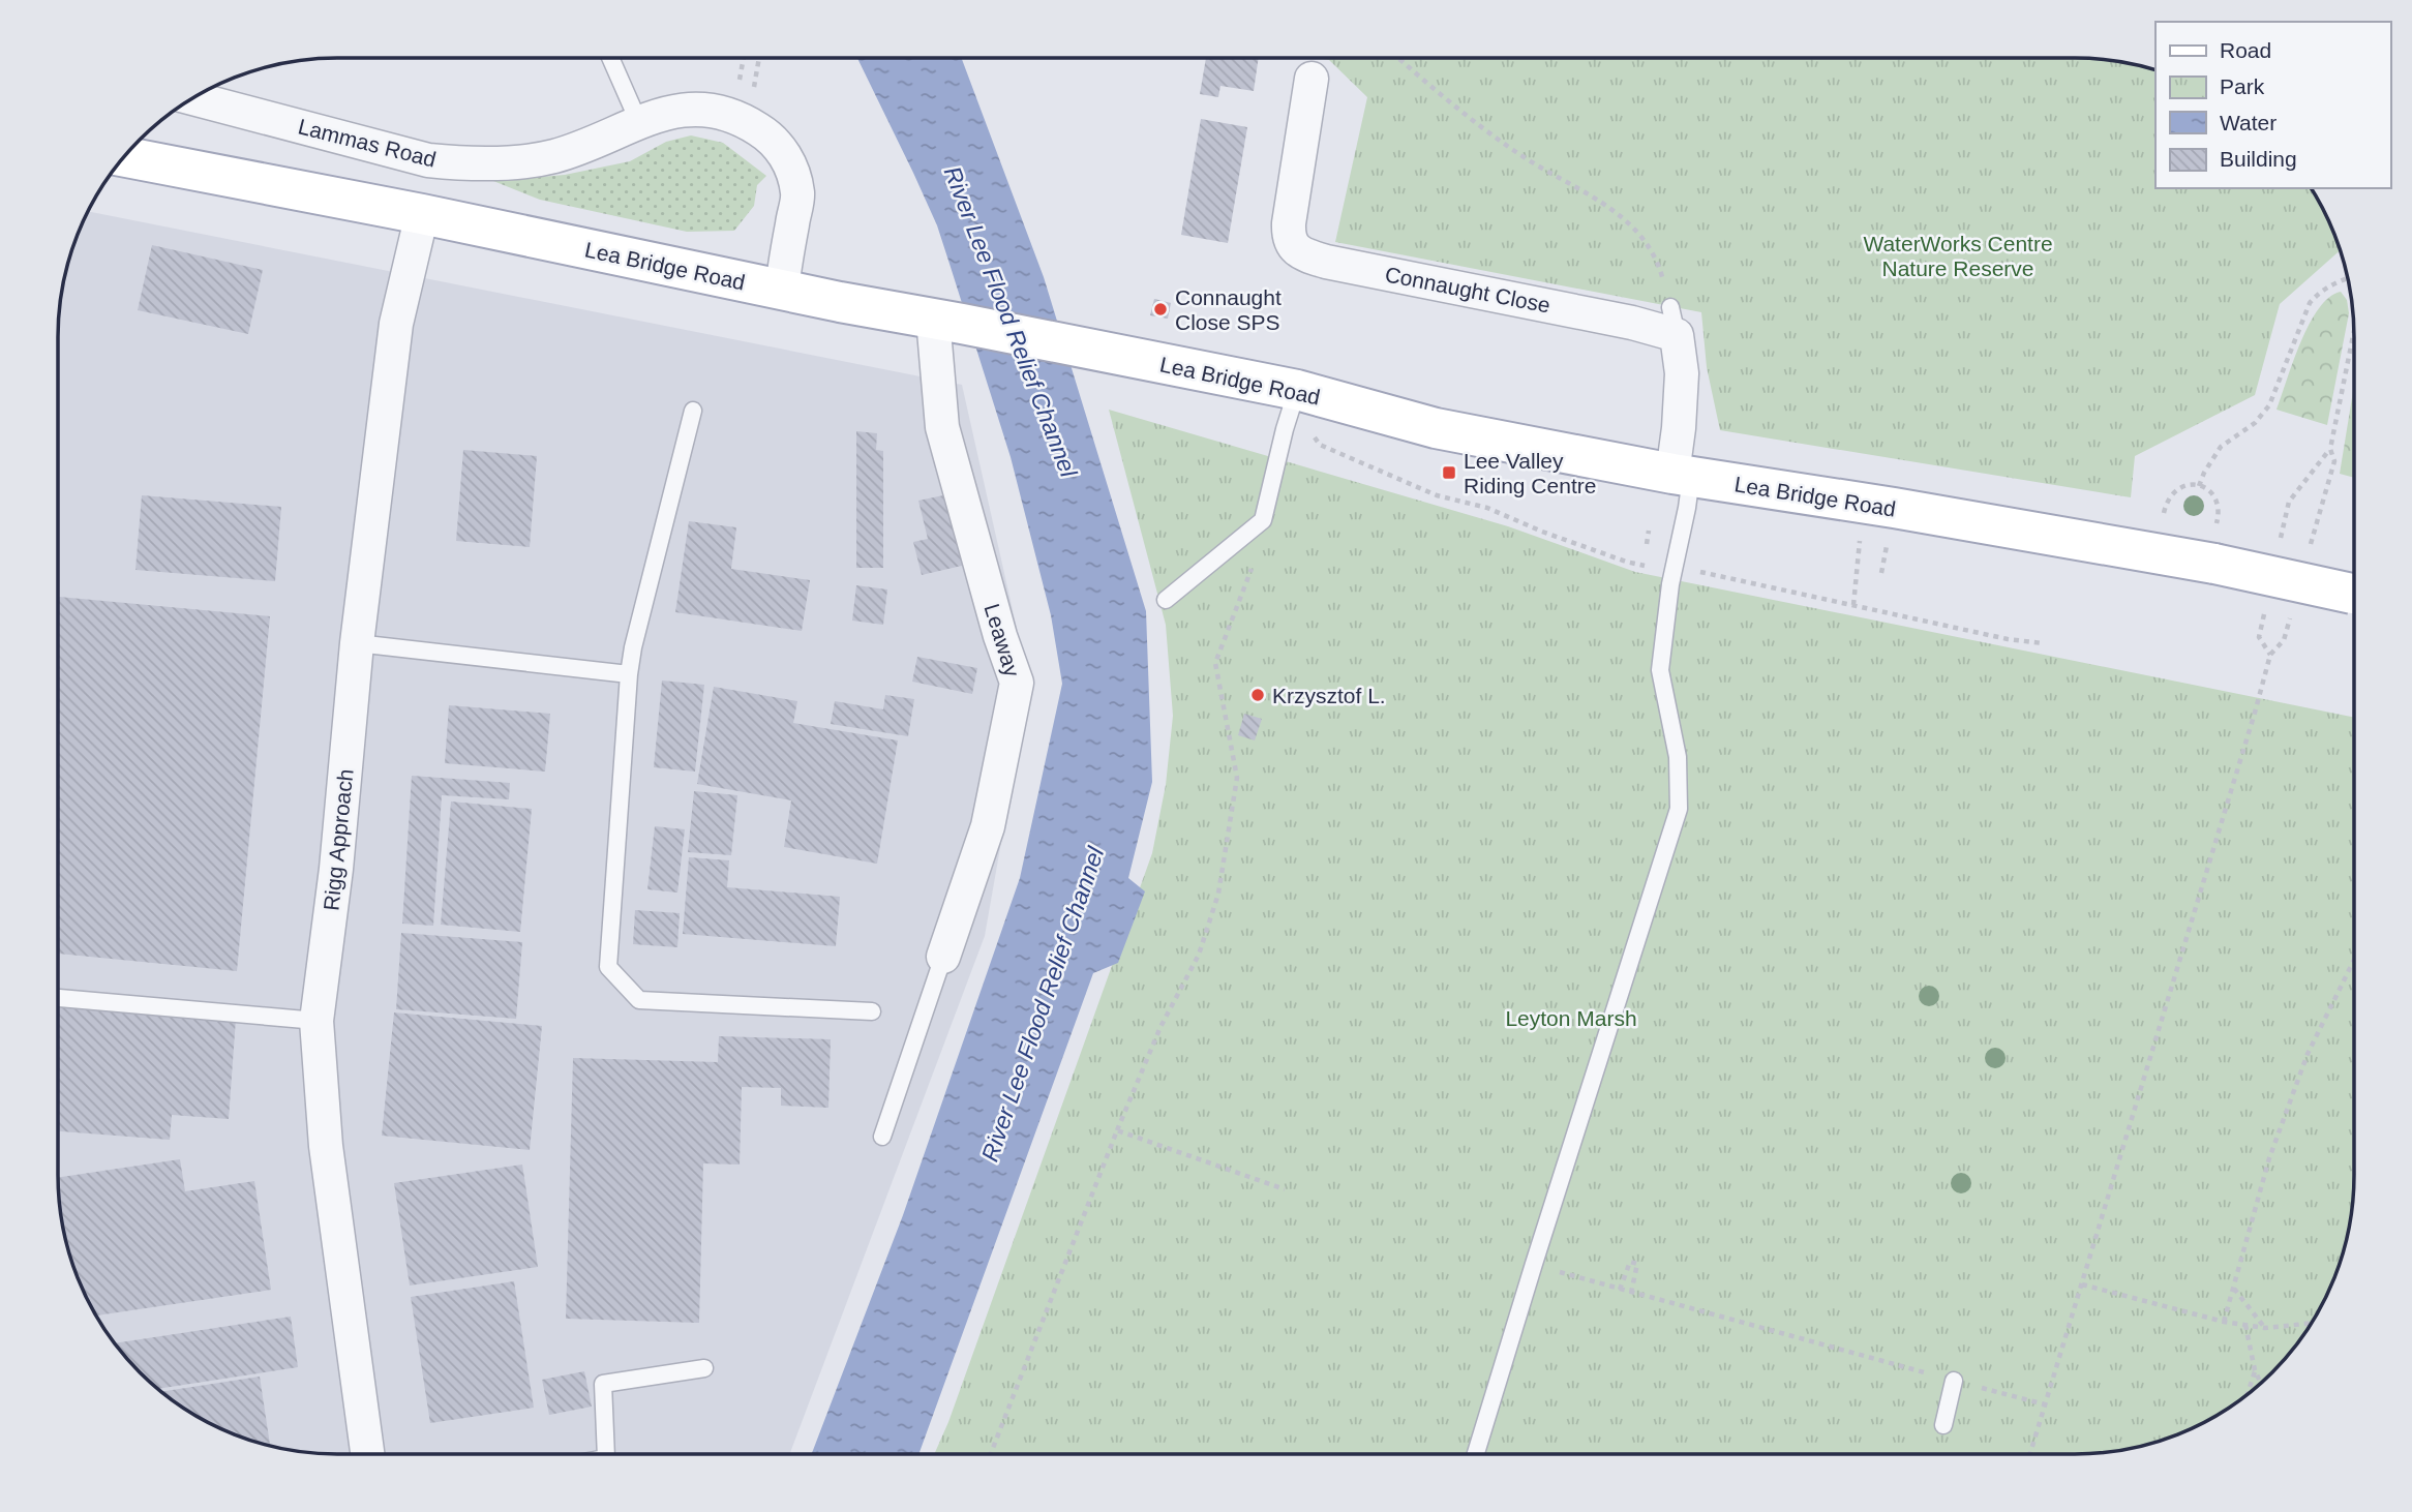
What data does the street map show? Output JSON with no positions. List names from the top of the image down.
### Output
{
  "streets": {
    "main road": ["Lea Bridge Road"],
    "street": [
      "Lammas Road",
      "Connaught Close",
      "Leaway",
      "Rigg Approach"
    ]
  },
  "crossings": [
    ["Lammas Road", "Lea Bridge Road"],
    ["Lea Bridge Road", "Leaway"],
    ["Lea Bridge Road", "Rigg Approach"]
  ],
  "water": ["River Lee Flood Relief Channel"],
  "parks": ["WaterWorks Centre Nature Reserve", "Leyton Marsh"],
  "places": {
    "other": ["Connaught Close SPS", "Krzysztof L."],
    "transit": ["Lee Valley Riding Centre"]
  },
  "legend": [
    "Road",
    "Park",
    "Water",
    "Building"
  ]
}
